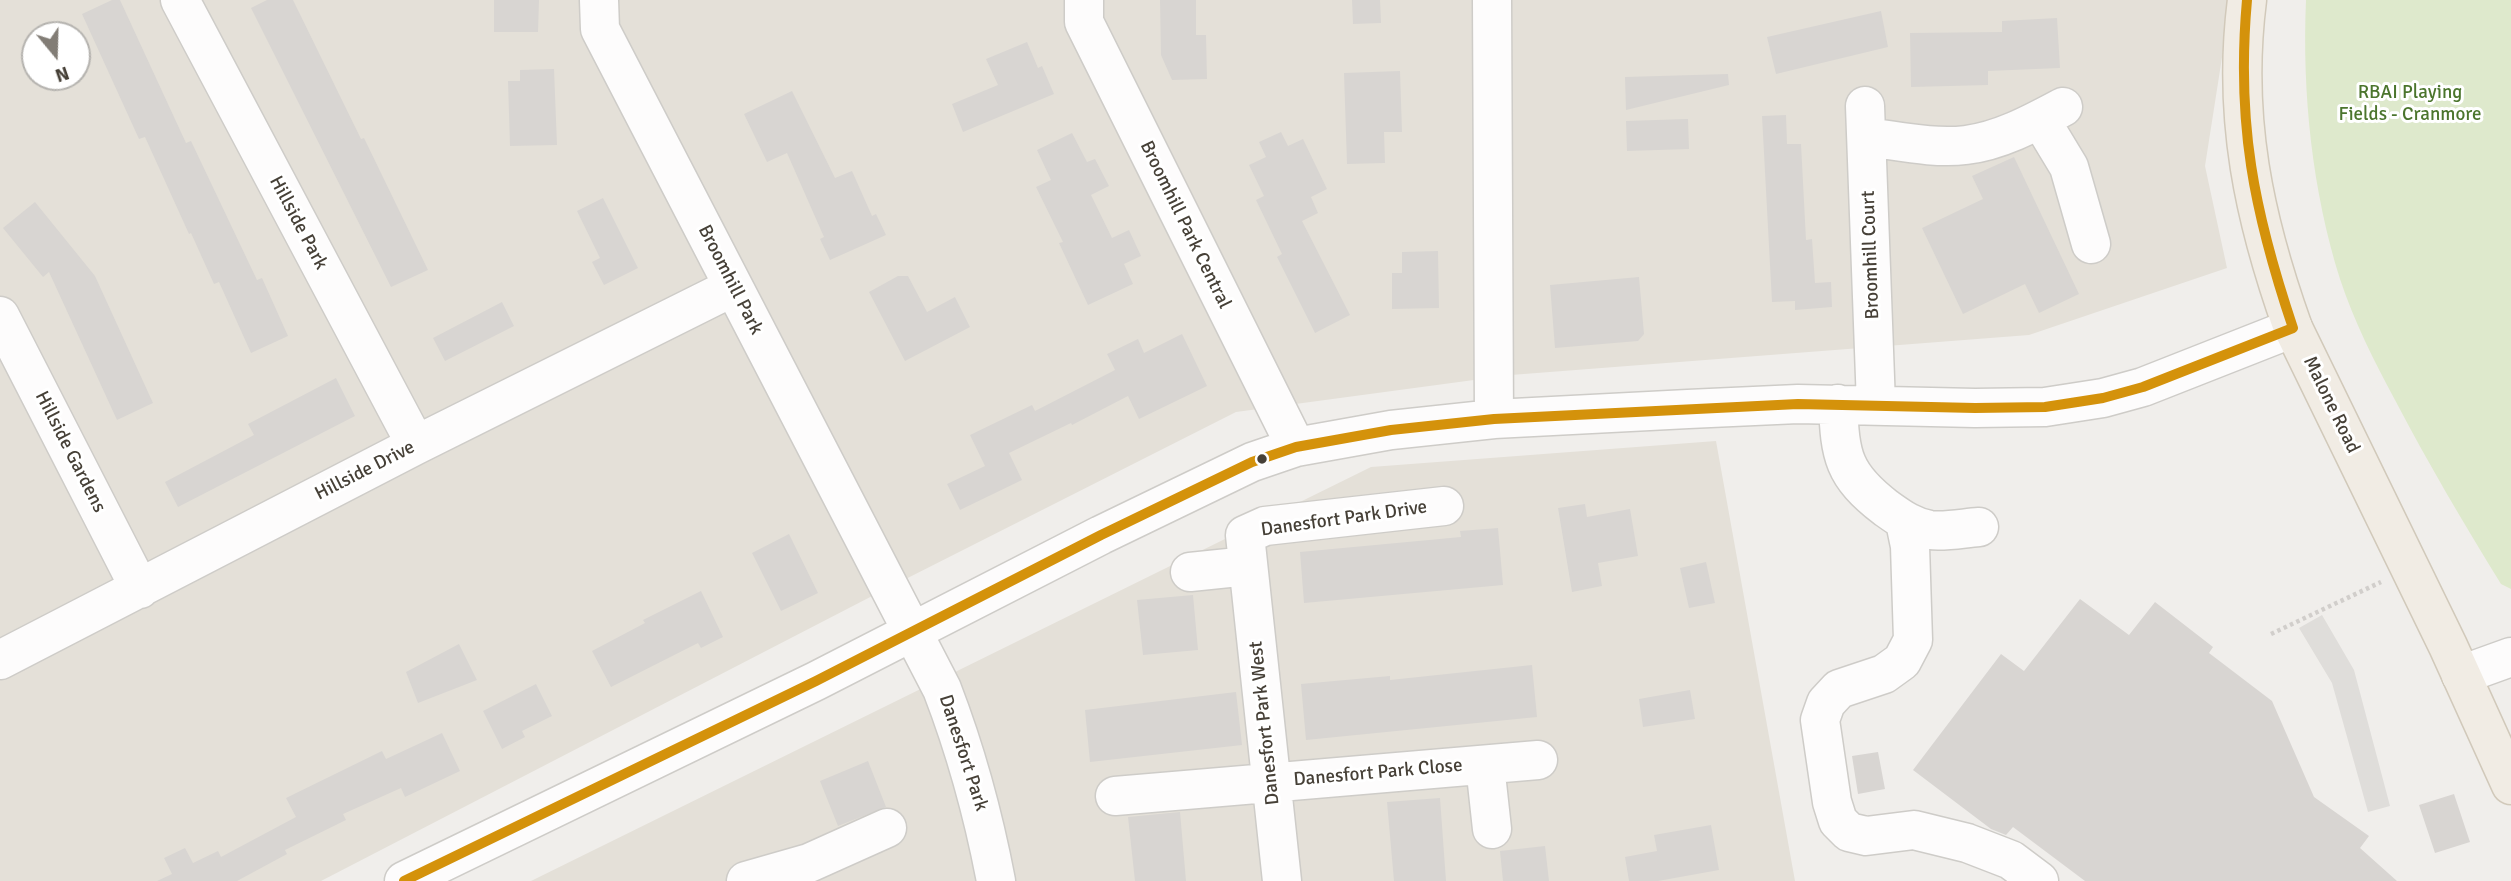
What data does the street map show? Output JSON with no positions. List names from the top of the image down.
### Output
{
  "streets": {
    "main road": ["Malone Road"],
    "street": [
      "Hillside Park",
      "Broomhill Park Central",
      "Broomhill Court",
      "Broomhill Park",
      "Hillside Gardens",
      "Hillside Drive",
      "Danesfort Park Drive",
      "Danesfort Park West",
      "Danesfort Park",
      "Danesfort Park Close"
    ]
  },
  "crossings": [
    ["Hillside Park", "Hillside Drive"],
    ["Broomhill Park", "Hillside Drive"],
    ["Broomhill Park", "Danesfort Park"],
    ["Hillside Gardens", "Hillside Drive"],
    ["Danesfort Park Drive", "Danesfort Park West"],
    ["Danesfort Park West", "Danesfort Park Close"]
  ],
  "parks": ["RBAI Playing Fields - Cranmore"],
  "north": "bottom"
}
